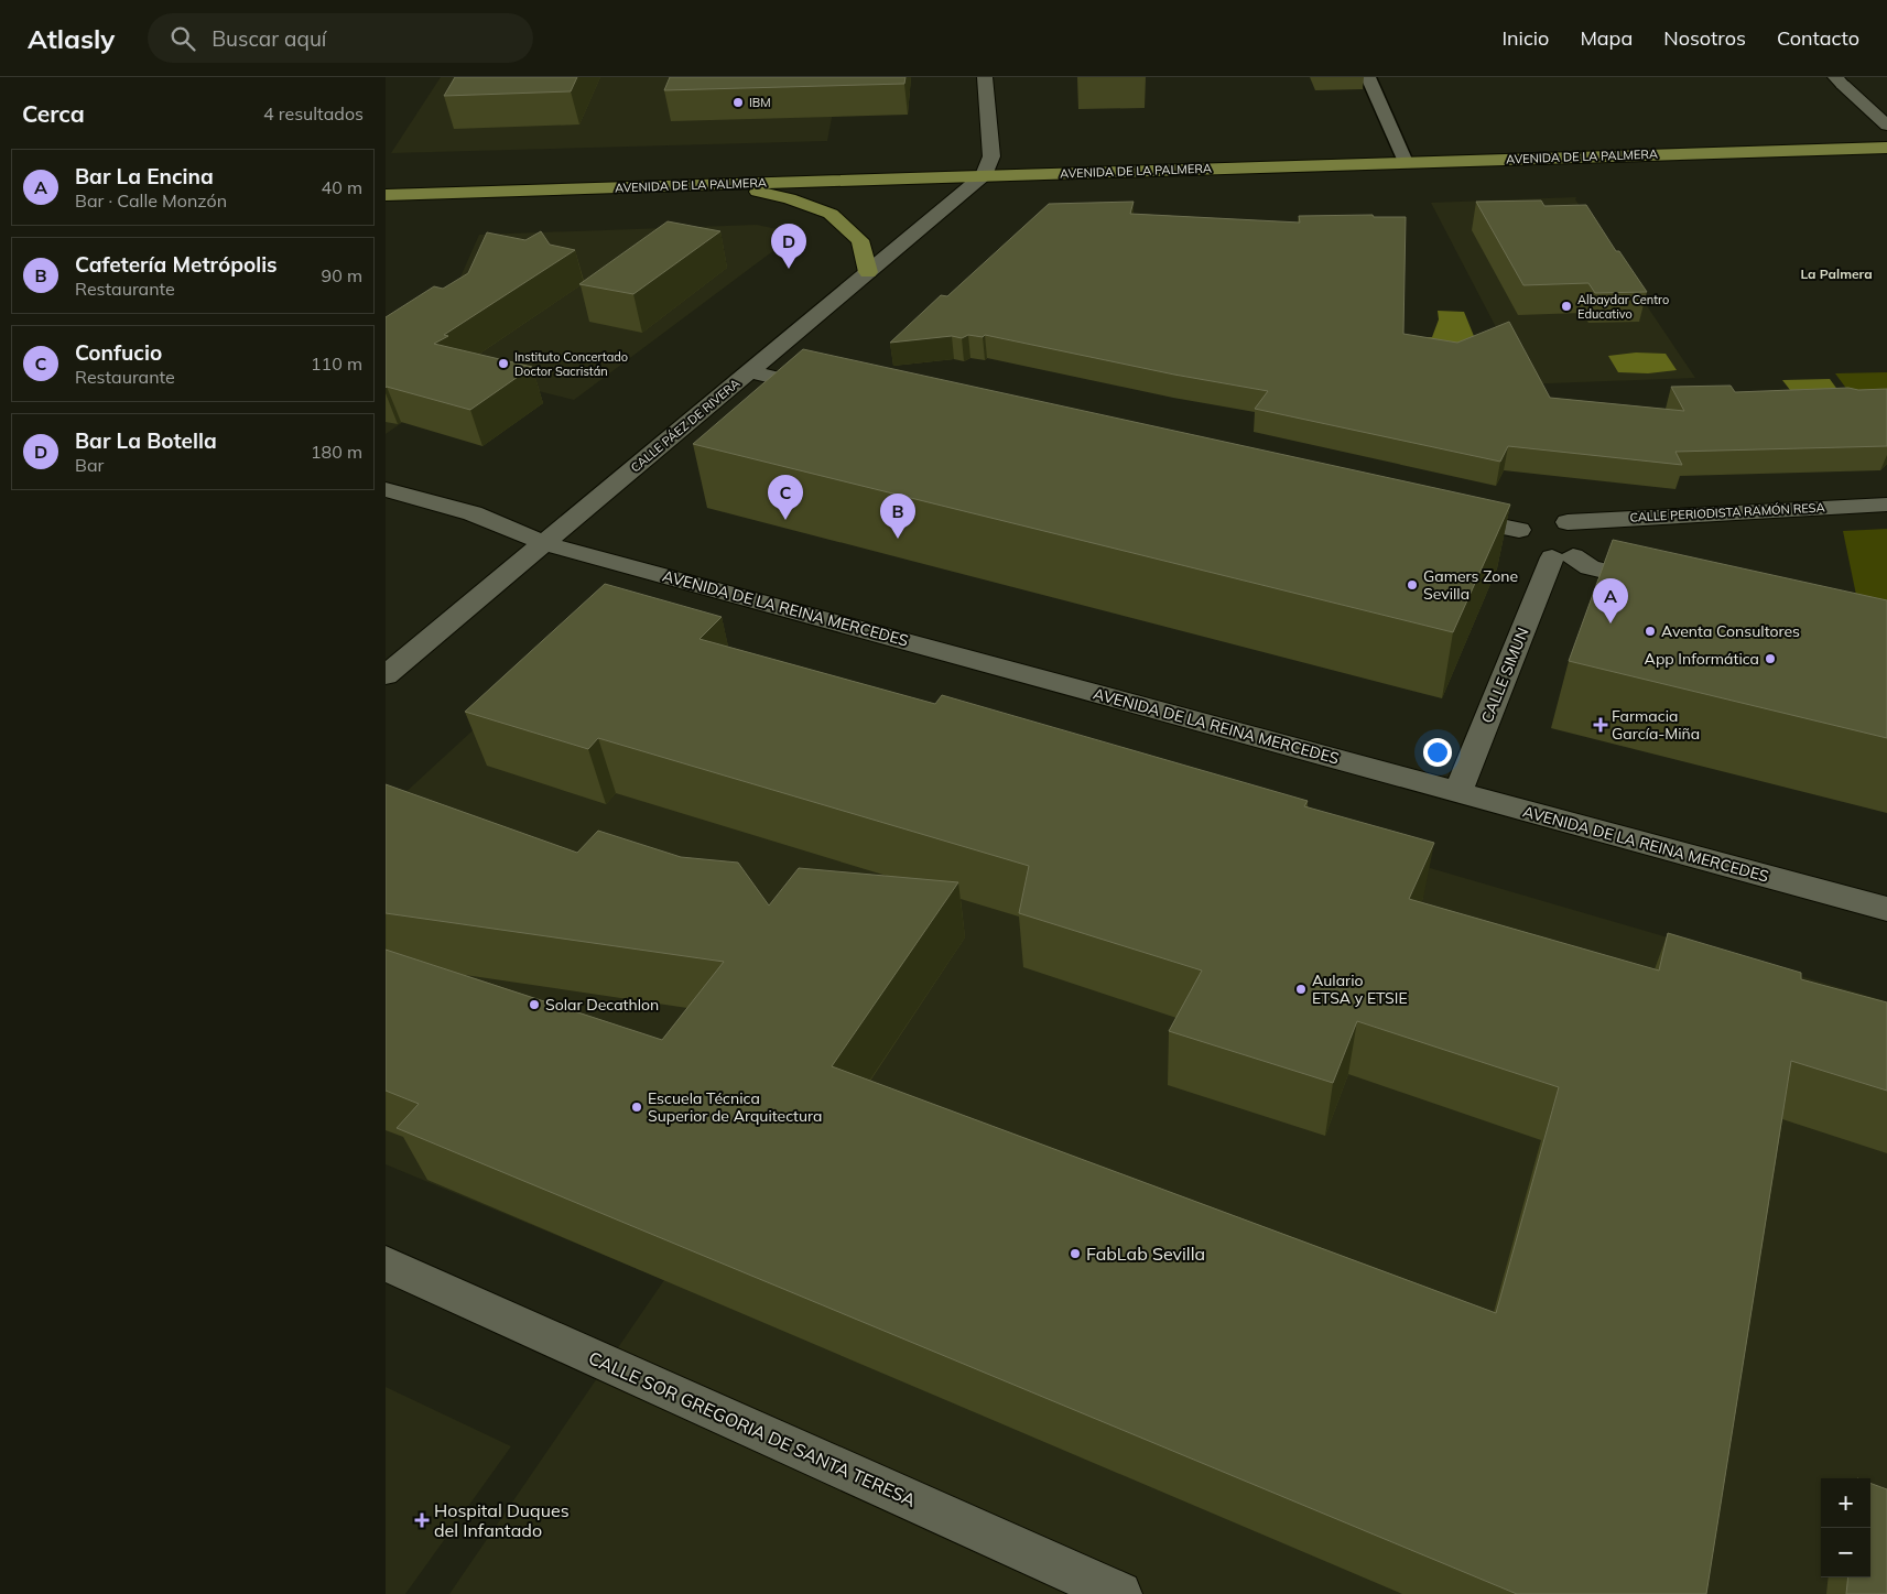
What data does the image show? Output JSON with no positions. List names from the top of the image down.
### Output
{
  "streets": {
    "main road": ["AVENIDA DE LA PALMERA"],
    "street": [
      "CALLE PÁEZ DE RIVERA",
      "CALLE PERIODISTA RAMÓN RESA",
      "AVENIDA DE LA REINA MERCEDES",
      "CALLE SIMUN",
      "CALLE SOR GREGORIA DE SANTA TERESA"
    ]
  },
  "crossings": [
    ["AVENIDA DE LA PALMERA", "CALLE PÁEZ DE RIVERA"],
    ["CALLE PÁEZ DE RIVERA", "AVENIDA DE LA REINA MERCEDES"],
    ["CALLE PERIODISTA RAMÓN RESA", "CALLE SIMUN"],
    ["AVENIDA DE LA REINA MERCEDES", "CALLE SIMUN"]
  ],
  "districts": ["La Palmera"],
  "places": {
    "other": [
      "IBM",
      "Albaydar Centro Educativo",
      "Instituto Concertado Doctor Sacristán",
      "Gamers Zone Sevilla",
      "Aventa Consultores",
      "App Informática",
      "Aulario ETSA y ETSIE",
      "Solar Decathlon",
      "Escuela Técnica Superior de Arquitectura",
      "FabLab Sevilla"
    ],
    "health": ["Farmacia García-Miña", "Hospital Duques del Infantado"]
  },
  "page": {
    "header": "Atlasly",
    "search": "Buscar aquí",
    "nav": [
      "Inicio",
      "Mapa",
      "Nosotros",
      "Contacto"
    ],
    "heading": ["Cerca", "4 resultados"],
    "list": [
      {
        "mark": "A",
        "name": "Bar La Encina",
        "note": "Bar · Calle Monzón",
        "value": "40 m"
      },
      {
        "mark": "B",
        "name": "Cafetería Metrópolis",
        "note": "Restaurante",
        "value": "90 m"
      },
      {
        "mark": "C",
        "name": "Confucio",
        "note": "Restaurante",
        "value": "110 m"
      },
      {
        "mark": "D",
        "name": "Bar La Botella",
        "note": "Bar",
        "value": "180 m"
      }
    ],
    "pins": [
      "D",
      "C",
      "B",
      "A"
    ],
    "map_buttons": ["+", "−"]
  }
}
